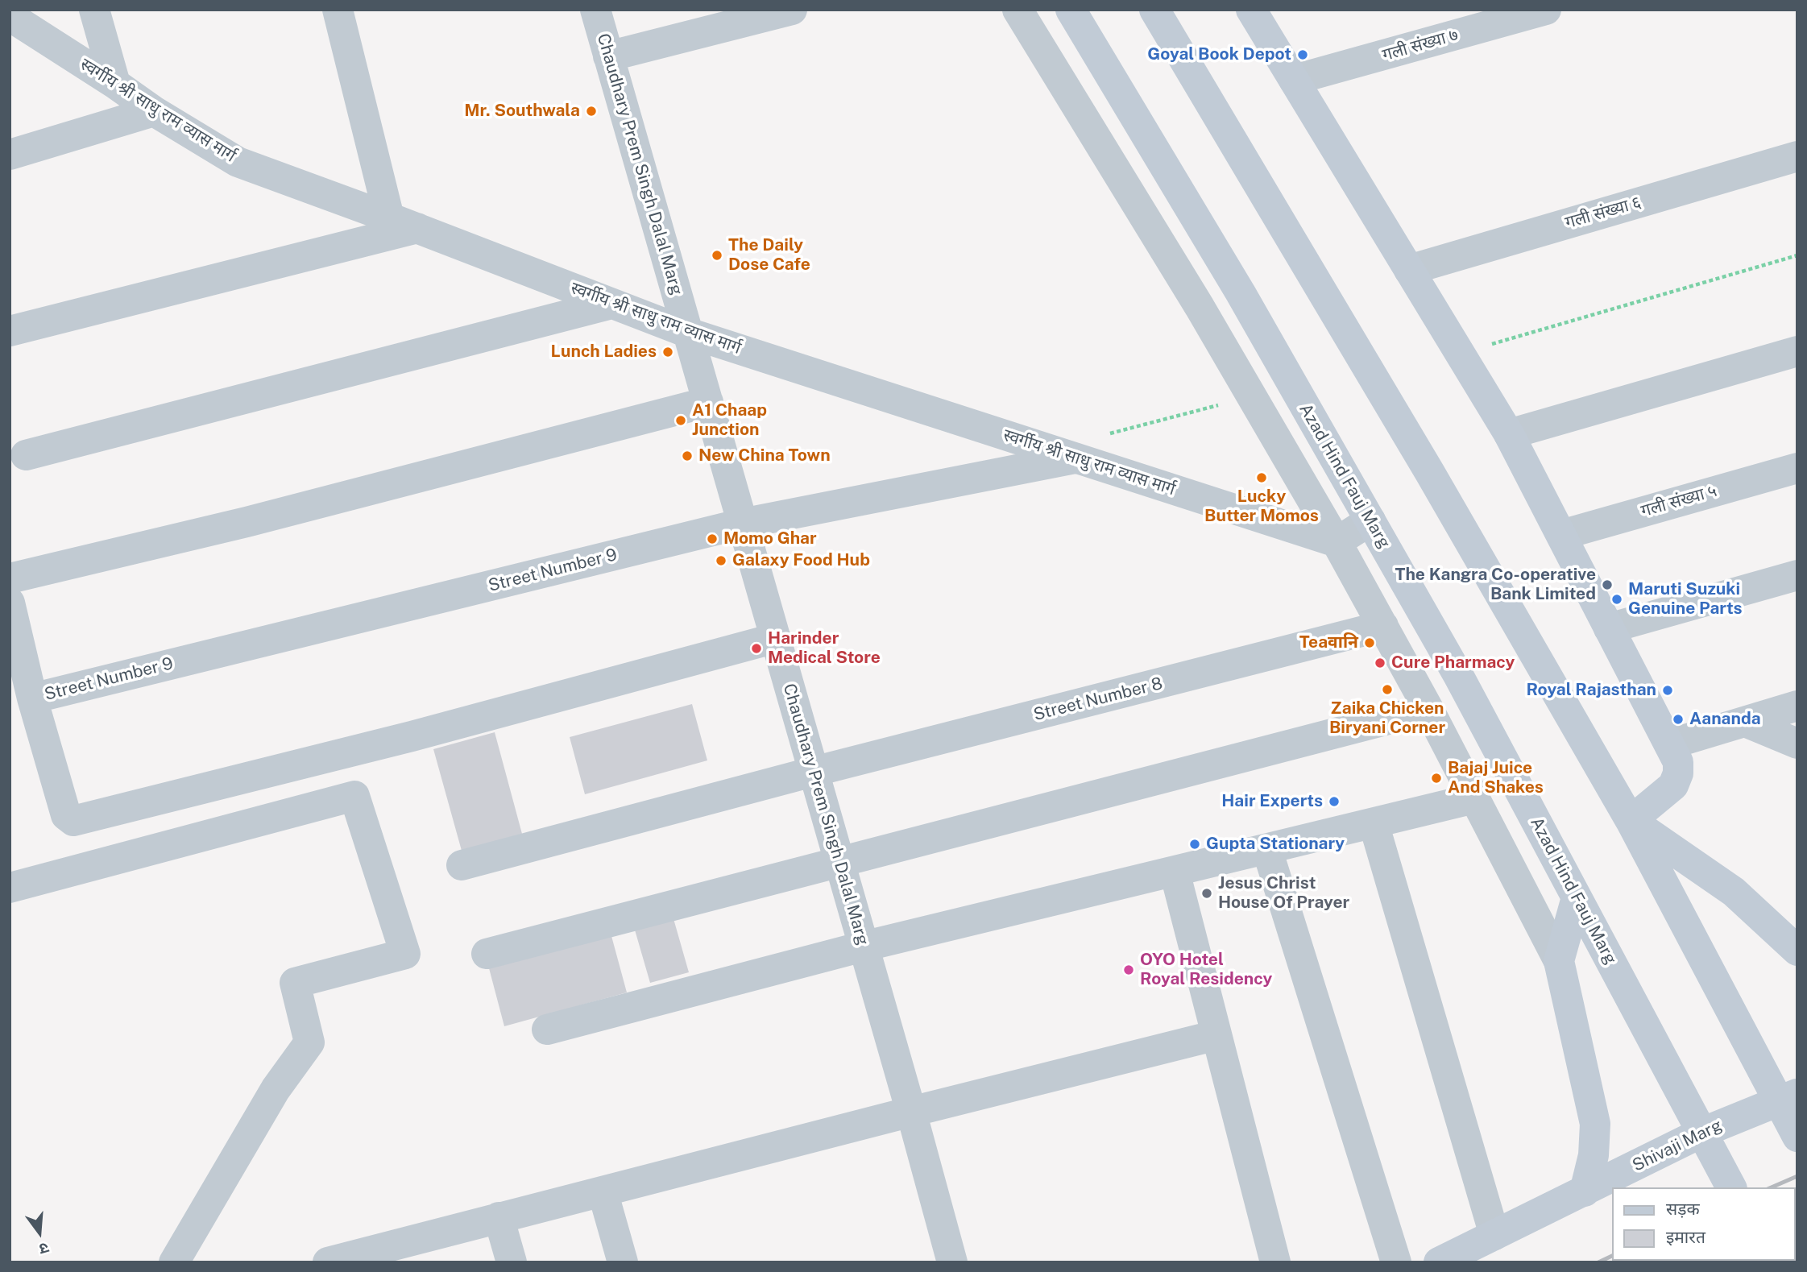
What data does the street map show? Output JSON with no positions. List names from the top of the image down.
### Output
{
  "streets": {
    "main road": ["Azad Hind Fauj Marg", "Shivaji Marg"],
    "street": [
      "गली संख्या ७",
      "स्वर्गीय श्री साधु राम व्यास मार्ग",
      "Chaudhary Prem Singh Dalal Marg",
      "गली संख्या ६",
      "गली संख्या ५",
      "Street Number 9",
      "Street Number 8"
    ]
  },
  "crossings": [
    ["स्वर्गीय श्री साधु राम व्यास मार्ग", "Chaudhary Prem Singh Dalal Marg"],
    ["स्वर्गीय श्री साधु राम व्यास मार्ग", "Street Number 9"],
    ["Chaudhary Prem Singh Dalal Marg", "Street Number 9"],
    ["Chaudhary Prem Singh Dalal Marg", "Street Number 8"],
    ["Azad Hind Fauj Marg", "Shivaji Marg"]
  ],
  "places": [
    "Goyal Book Depot",
    "Mr. Southwala",
    "The Daily Dose Cafe",
    "Lunch Ladies",
    "A1 Chaap Junction",
    "New China Town",
    "Lucky Butter Momos",
    "Momo Ghar",
    "Galaxy Food Hub",
    "The Kangra Co-operative Bank Limited",
    "Maruti Suzuki Genuine Parts",
    "Teaवानि",
    "Harinder Medical Store",
    "Cure Pharmacy",
    "Zaika Chicken Biryani Corner",
    "Royal Rajasthan",
    "Aananda",
    "Bajaj Juice And Shakes",
    "Hair Experts",
    "Gupta Stationary",
    "Jesus Christ House Of Prayer",
    "OYO Hotel Royal Residency"
  ],
  "legend": ["सड़क", "इमारत"],
  "north": "bottom"
}
